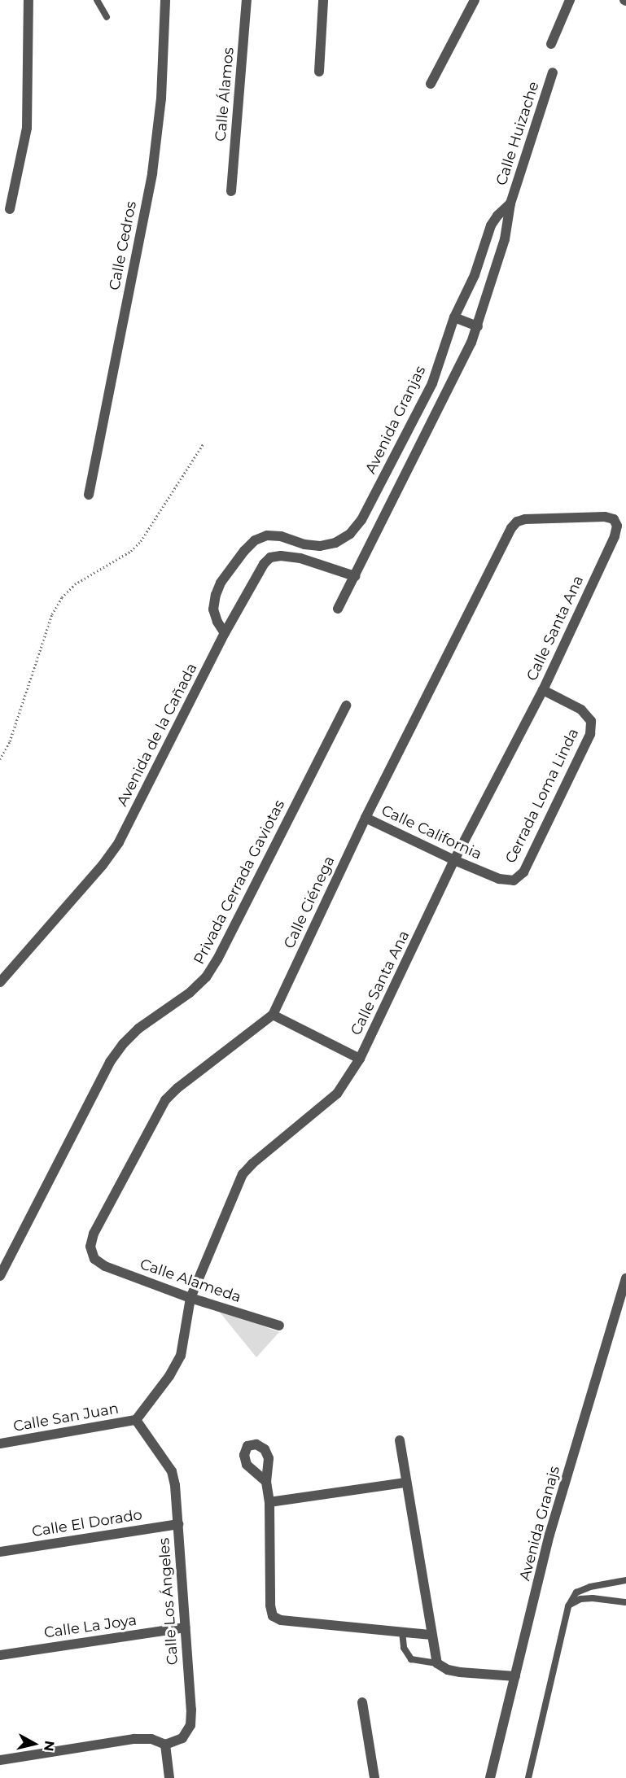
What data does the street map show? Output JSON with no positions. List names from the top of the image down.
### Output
{
  "streets": {
    "street": [
      "Calle Álamos",
      "Calle Huizache",
      "Calle Cedros",
      "Avenida Granjas",
      "Calle Santa Ana",
      "Avenida de la Cañada",
      "Cerrada Loma Linda",
      "Calle California",
      "Privada Cerrada Gaviotas",
      "Calle Ciénega",
      "Calle Alameda",
      "Calle San Juan",
      "Calle El Dorado",
      "Avenida Granajs",
      "Calle Los Ángeles",
      "Calle La Joya"
    ]
  },
  "crossings": [
    ["Calle Huizache", "Avenida Granjas"],
    ["Avenida Granjas", "Avenida de la Cañada"],
    ["Calle Santa Ana", "Cerrada Loma Linda"],
    ["Calle Santa Ana", "Calle California"],
    ["Calle Santa Ana", "Calle Ciénega"],
    ["Calle Santa Ana", "Calle Alameda"],
    ["Calle Santa Ana", "Calle San Juan"],
    ["Calle Santa Ana", "Calle Los Ángeles"],
    ["Cerrada Loma Linda", "Calle California"],
    ["Calle California", "Calle Ciénega"],
    ["Calle Ciénega", "Calle Alameda"],
    ["Calle San Juan", "Calle Los Ángeles"],
    ["Calle El Dorado", "Calle Los Ángeles"],
    ["Calle Los Ángeles", "Calle La Joya"]
  ],
  "north": "right"
}
